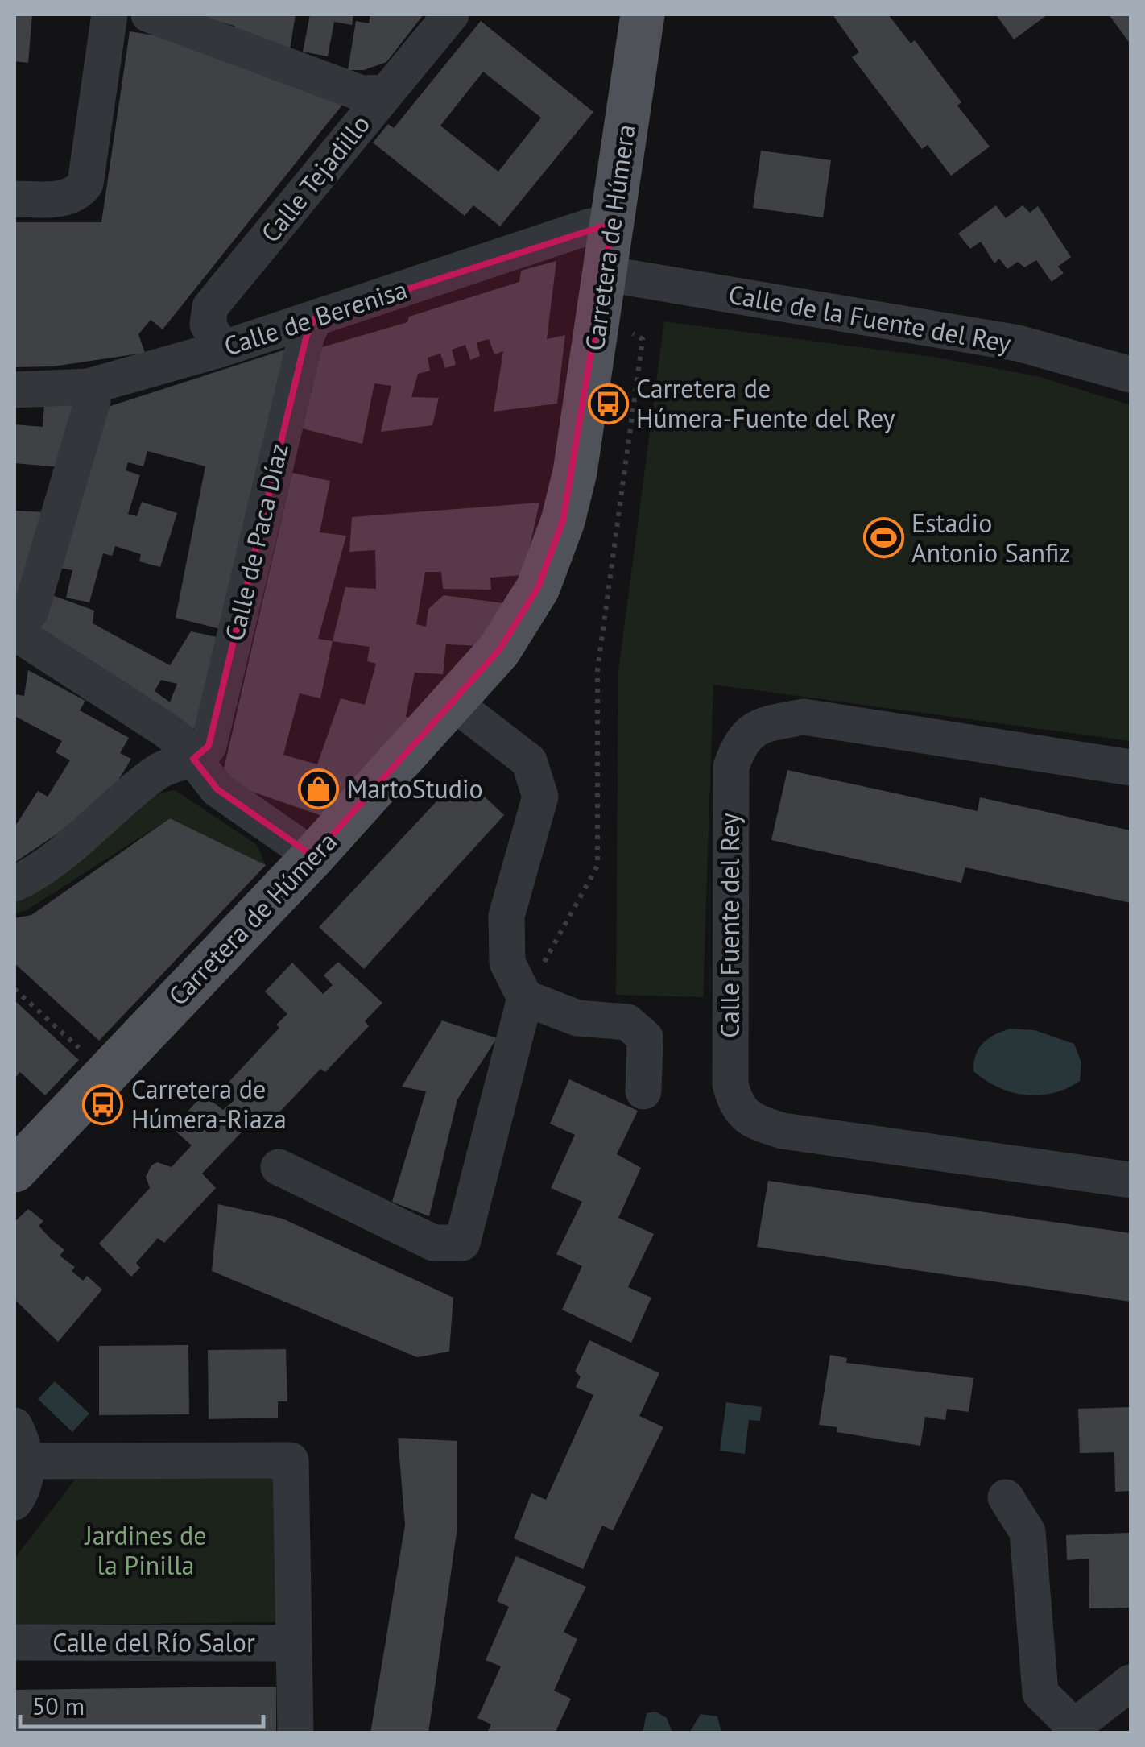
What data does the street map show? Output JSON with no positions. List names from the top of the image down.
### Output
{
  "streets": {
    "main road": ["Carretera de Húmera"],
    "street": [
      "Calle Tejadillo",
      "Calle de Berenisa",
      "Calle de la Fuente del Rey",
      "Calle de Paca Díaz",
      "Calle Fuente del Rey",
      "Calle del Río Salor"
    ]
  },
  "crossings": [
    ["Calle Tejadillo", "Calle de Berenisa"],
    ["Carretera de Húmera", "Calle de Berenisa"],
    ["Carretera de Húmera", "Calle de la Fuente del Rey"],
    ["Calle de Berenisa", "Calle de Paca Díaz"]
  ],
  "parks": ["Jardines de la Pinilla"],
  "places": {
    "bus stop": ["Carretera de Húmera-Fuente del Rey", "Carretera de Húmera-Riaza"],
    "sports": ["Estadio Antonio Sanfiz"],
    "shop": ["MartoStudio"]
  },
  "scale_bar": "50 m"
}
